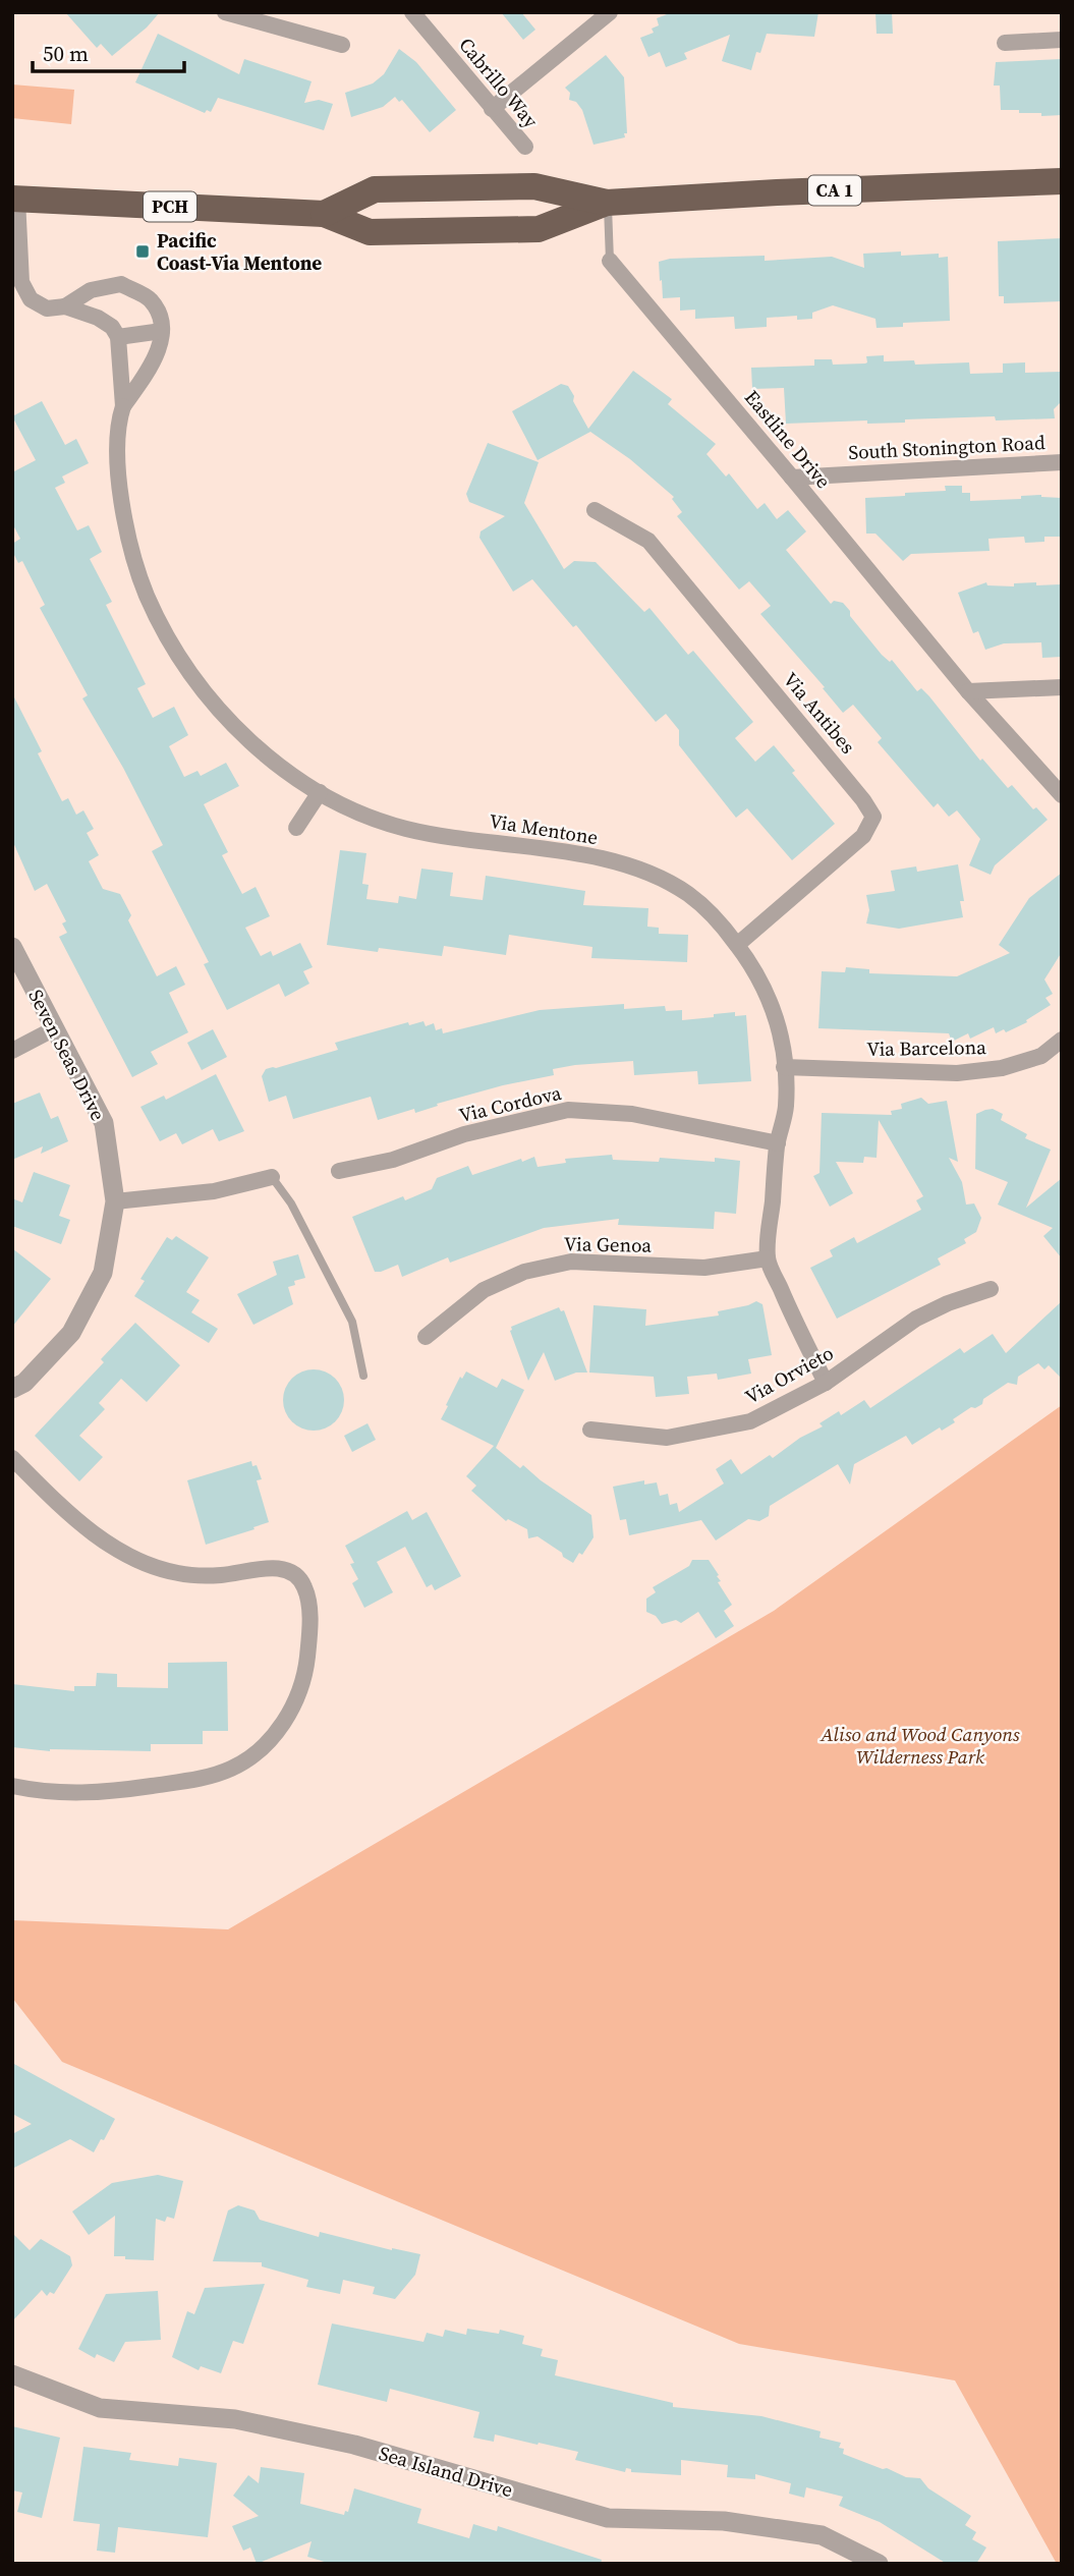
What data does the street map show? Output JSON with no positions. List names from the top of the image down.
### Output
{
  "streets": {
    "highway": ["CA 1", "PCH"],
    "street": [
      "Cabrillo Way",
      "Eastline Drive",
      "South Stonington Road",
      "Via Antibes",
      "Via Mentone",
      "Via Barcelona",
      "Seven Seas Drive",
      "Via Cordova",
      "Via Genoa",
      "Via Orvieto",
      "Sea Island Drive"
    ]
  },
  "crossings": [
    ["CA 1", "PCH"],
    ["CA 1", "Eastline Drive"],
    ["PCH", "Eastline Drive"],
    ["Eastline Drive", "South Stonington Road"],
    ["Via Antibes", "Via Mentone"],
    ["Via Mentone", "Via Barcelona"],
    ["Via Mentone", "Via Cordova"],
    ["Via Mentone", "Via Genoa"]
  ],
  "parks": ["Aliso and Wood Canyons Wilderness Park"],
  "places": {
    "transit": ["Pacific Coast-Via Mentone"]
  },
  "scale_bar": "50 m"
}
